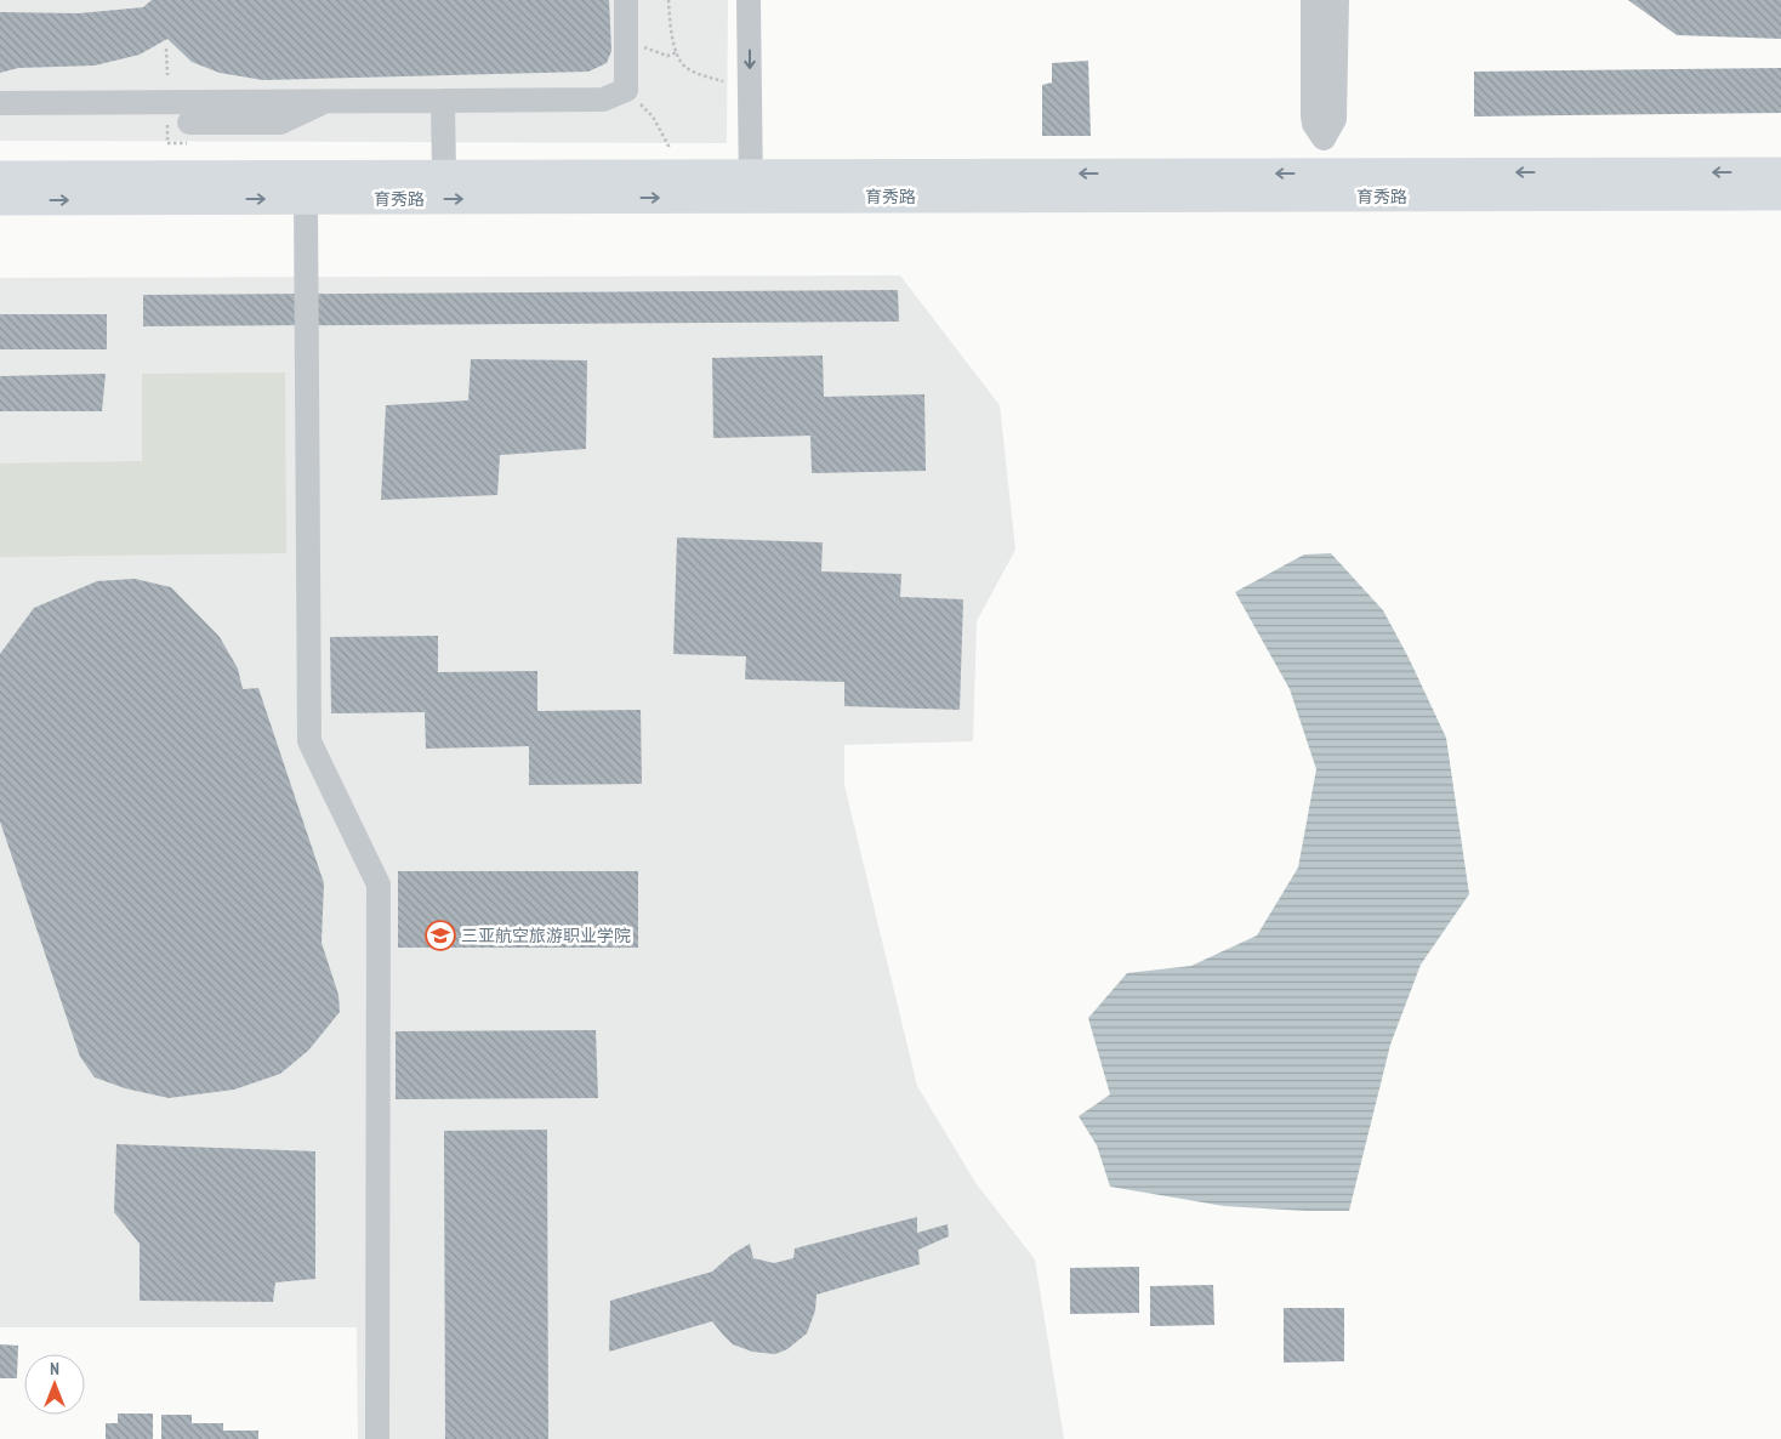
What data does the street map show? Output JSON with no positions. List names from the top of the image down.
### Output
{
  "streets": {
    "main road": ["育秀路"]
  },
  "places": {
    "school or university": ["三亚航空旅游职业学院"]
  },
  "north": "top"
}
